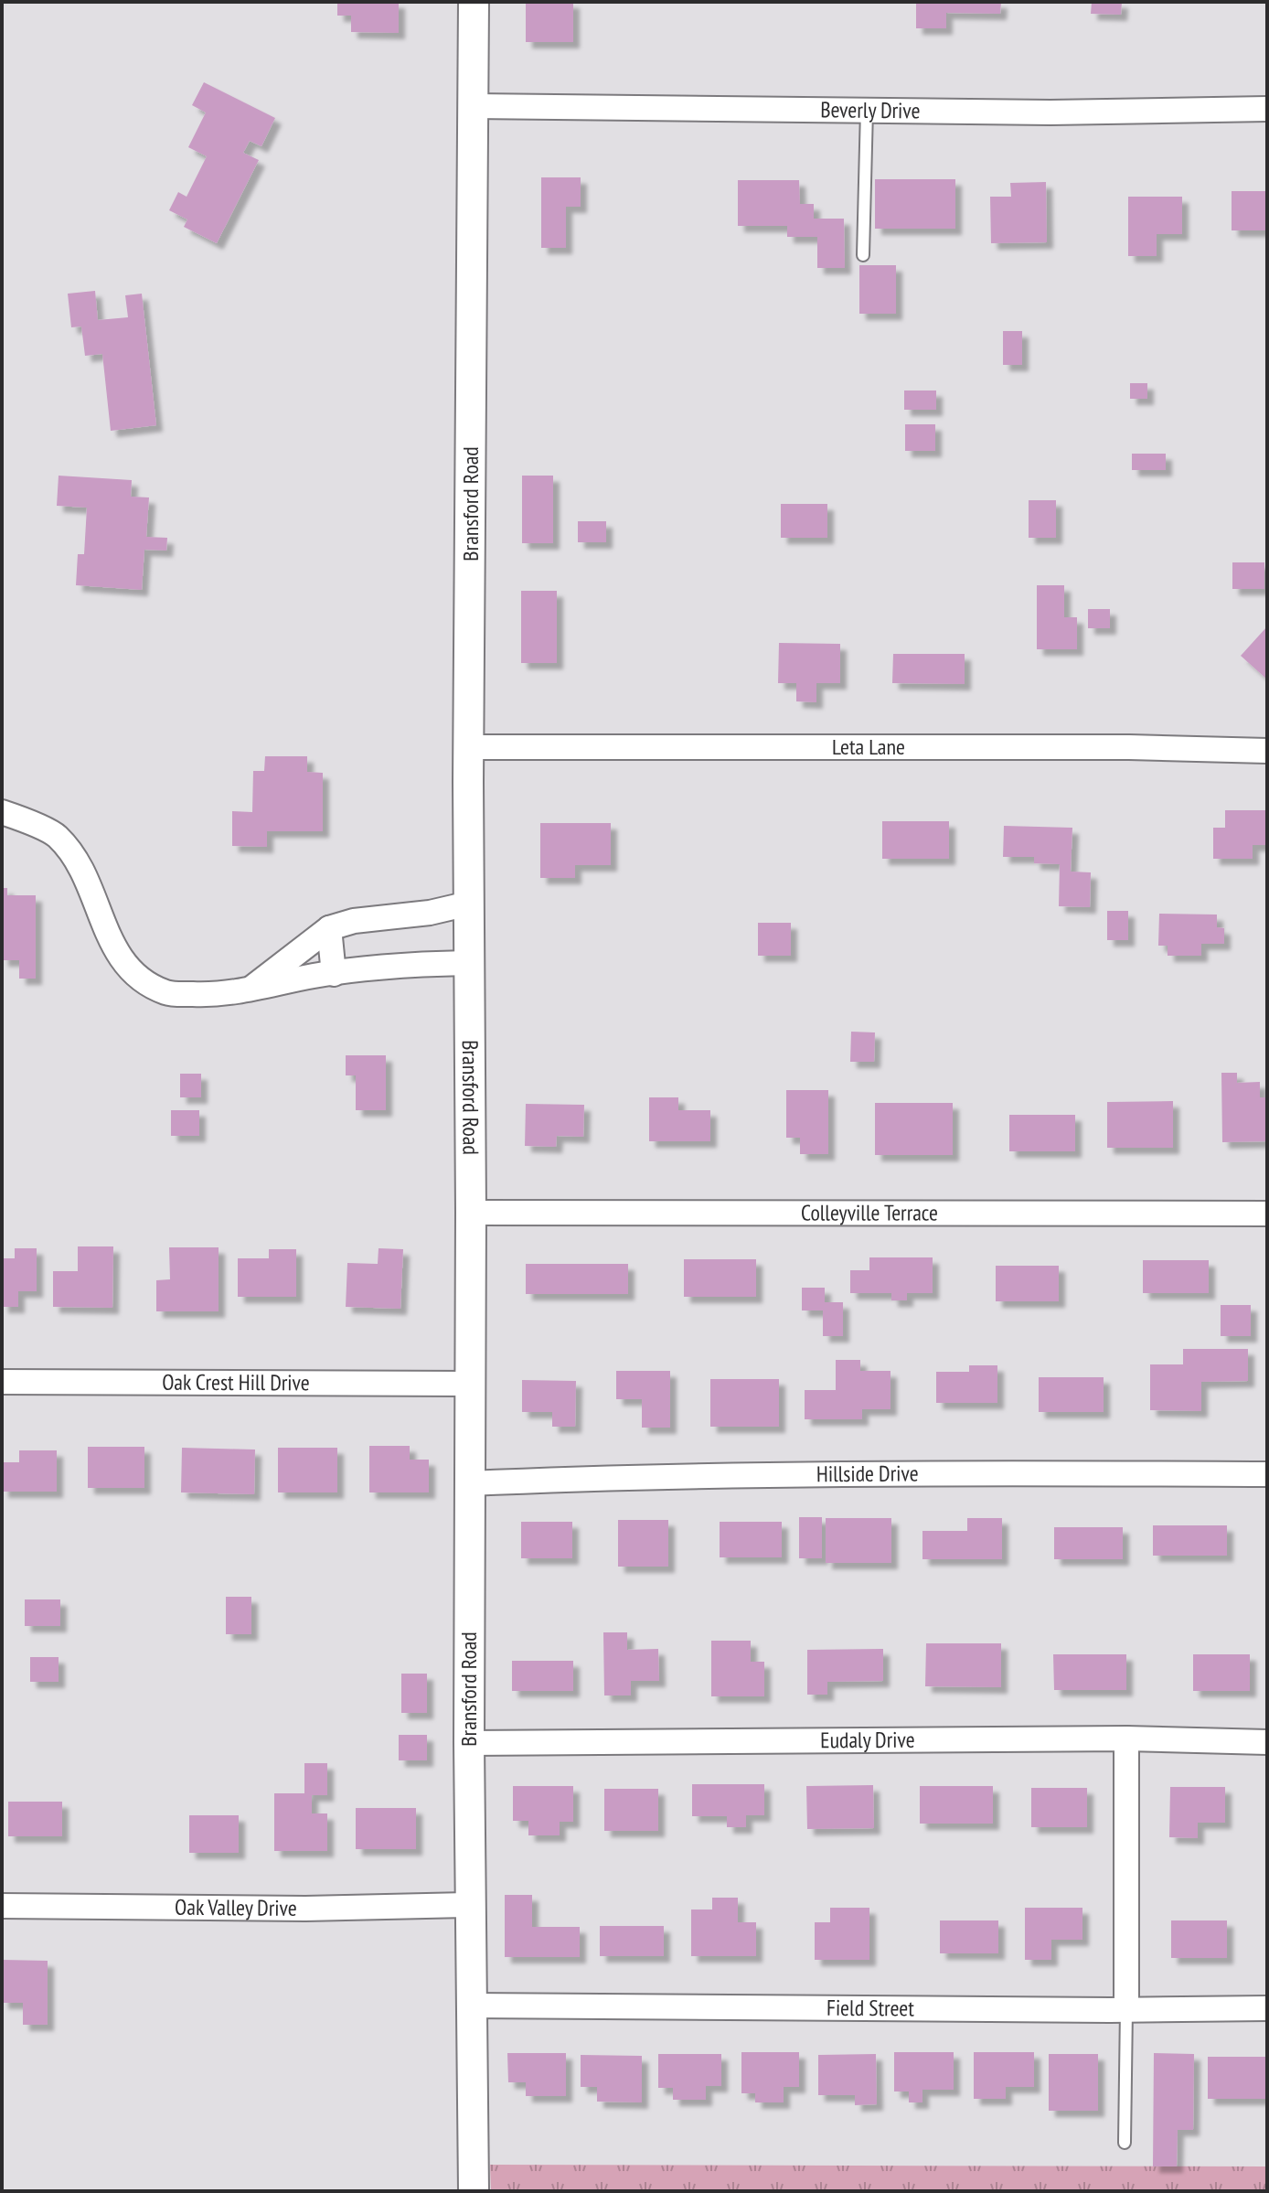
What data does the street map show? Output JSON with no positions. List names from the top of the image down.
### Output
{
  "streets": {
    "street": [
      "Beverly Drive",
      "Bransford Road",
      "Leta Lane",
      "Colleyville Terrace",
      "Oak Crest Hill Drive",
      "Hillside Drive",
      "Eudaly Drive",
      "Oak Valley Drive",
      "Field Street"
    ]
  },
  "crossings": [
    ["Beverly Drive", "Bransford Road"],
    ["Bransford Road", "Leta Lane"],
    ["Bransford Road", "Colleyville Terrace"],
    ["Bransford Road", "Oak Crest Hill Drive"],
    ["Bransford Road", "Hillside Drive"],
    ["Bransford Road", "Eudaly Drive"],
    ["Bransford Road", "Oak Valley Drive"],
    ["Bransford Road", "Field Street"]
  ]
}
